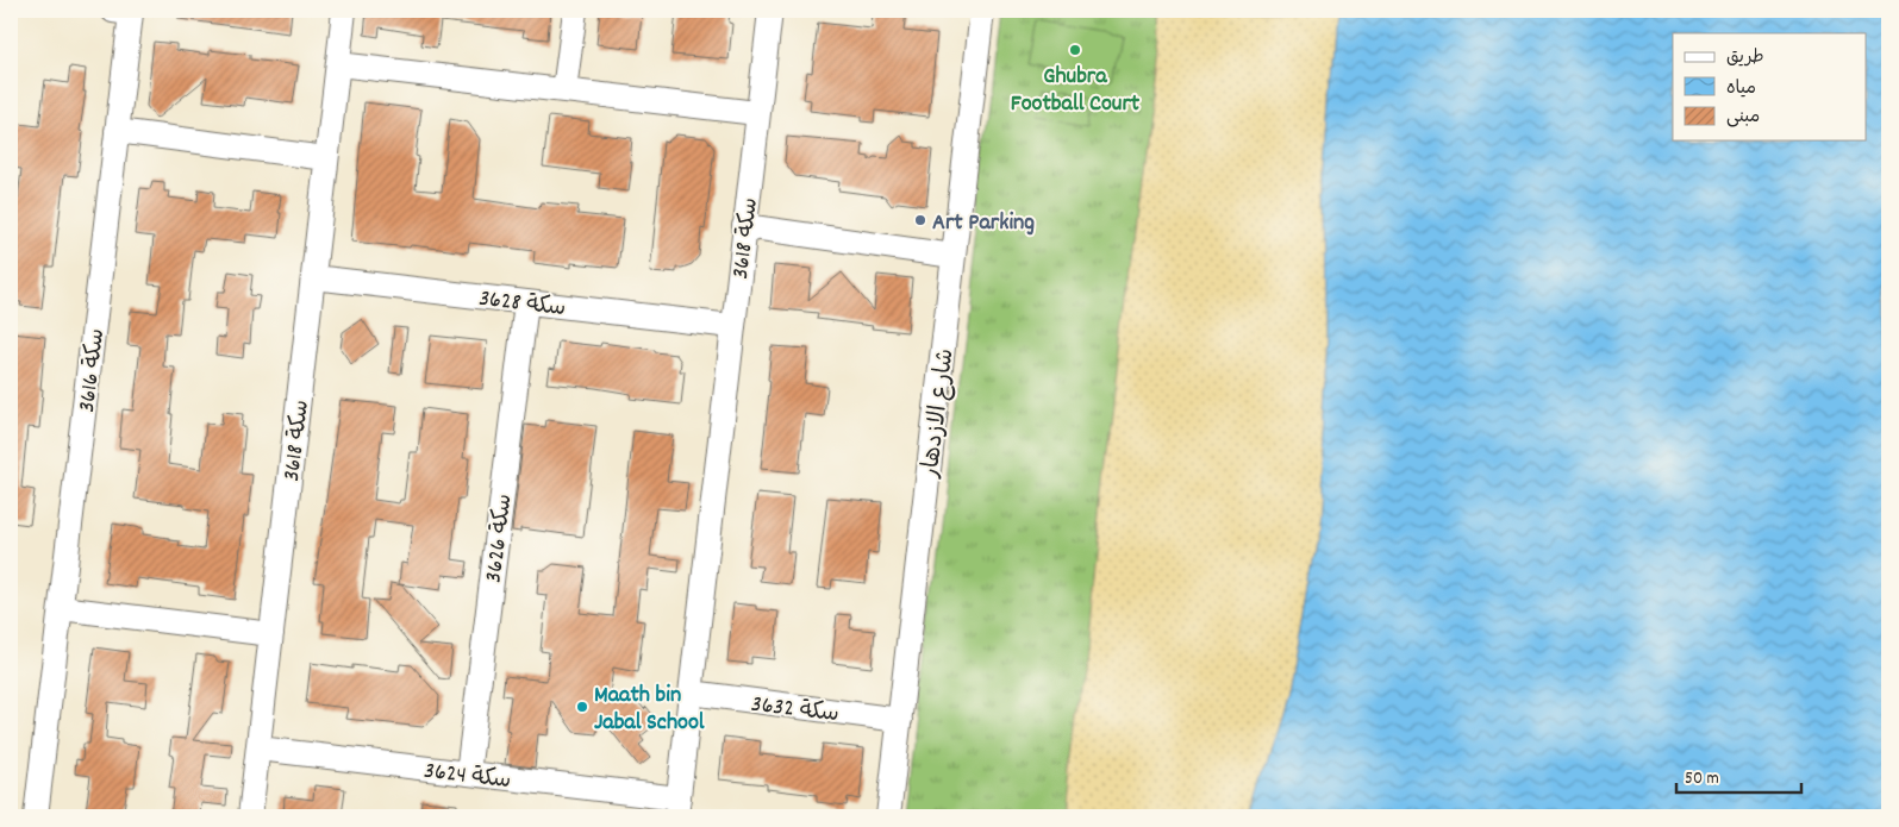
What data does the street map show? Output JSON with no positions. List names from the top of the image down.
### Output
{
  "streets": {
    "street": [
      "سكة 3618",
      "سكة 3628",
      "سكة 3616",
      "شارع الازدهار",
      "سكة 3626",
      "سكة 3632",
      "سكة 3624"
    ]
  },
  "crossings": [
    ["سكة 3618", "سكة 3628"],
    ["سكة 3618", "سكة 3632"],
    ["سكة 3618", "سكة 3624"],
    ["سكة 3628", "سكة 3626"],
    ["شارع الازدهار", "سكة 3632"],
    ["سكة 3626", "سكة 3624"]
  ],
  "places": ["Ghubra Football Court", "Art Parking", "Maath bin Jabal School"],
  "legend": ["طريق", "مياه", "مبنى"],
  "scale_bar": "50 m"
}
